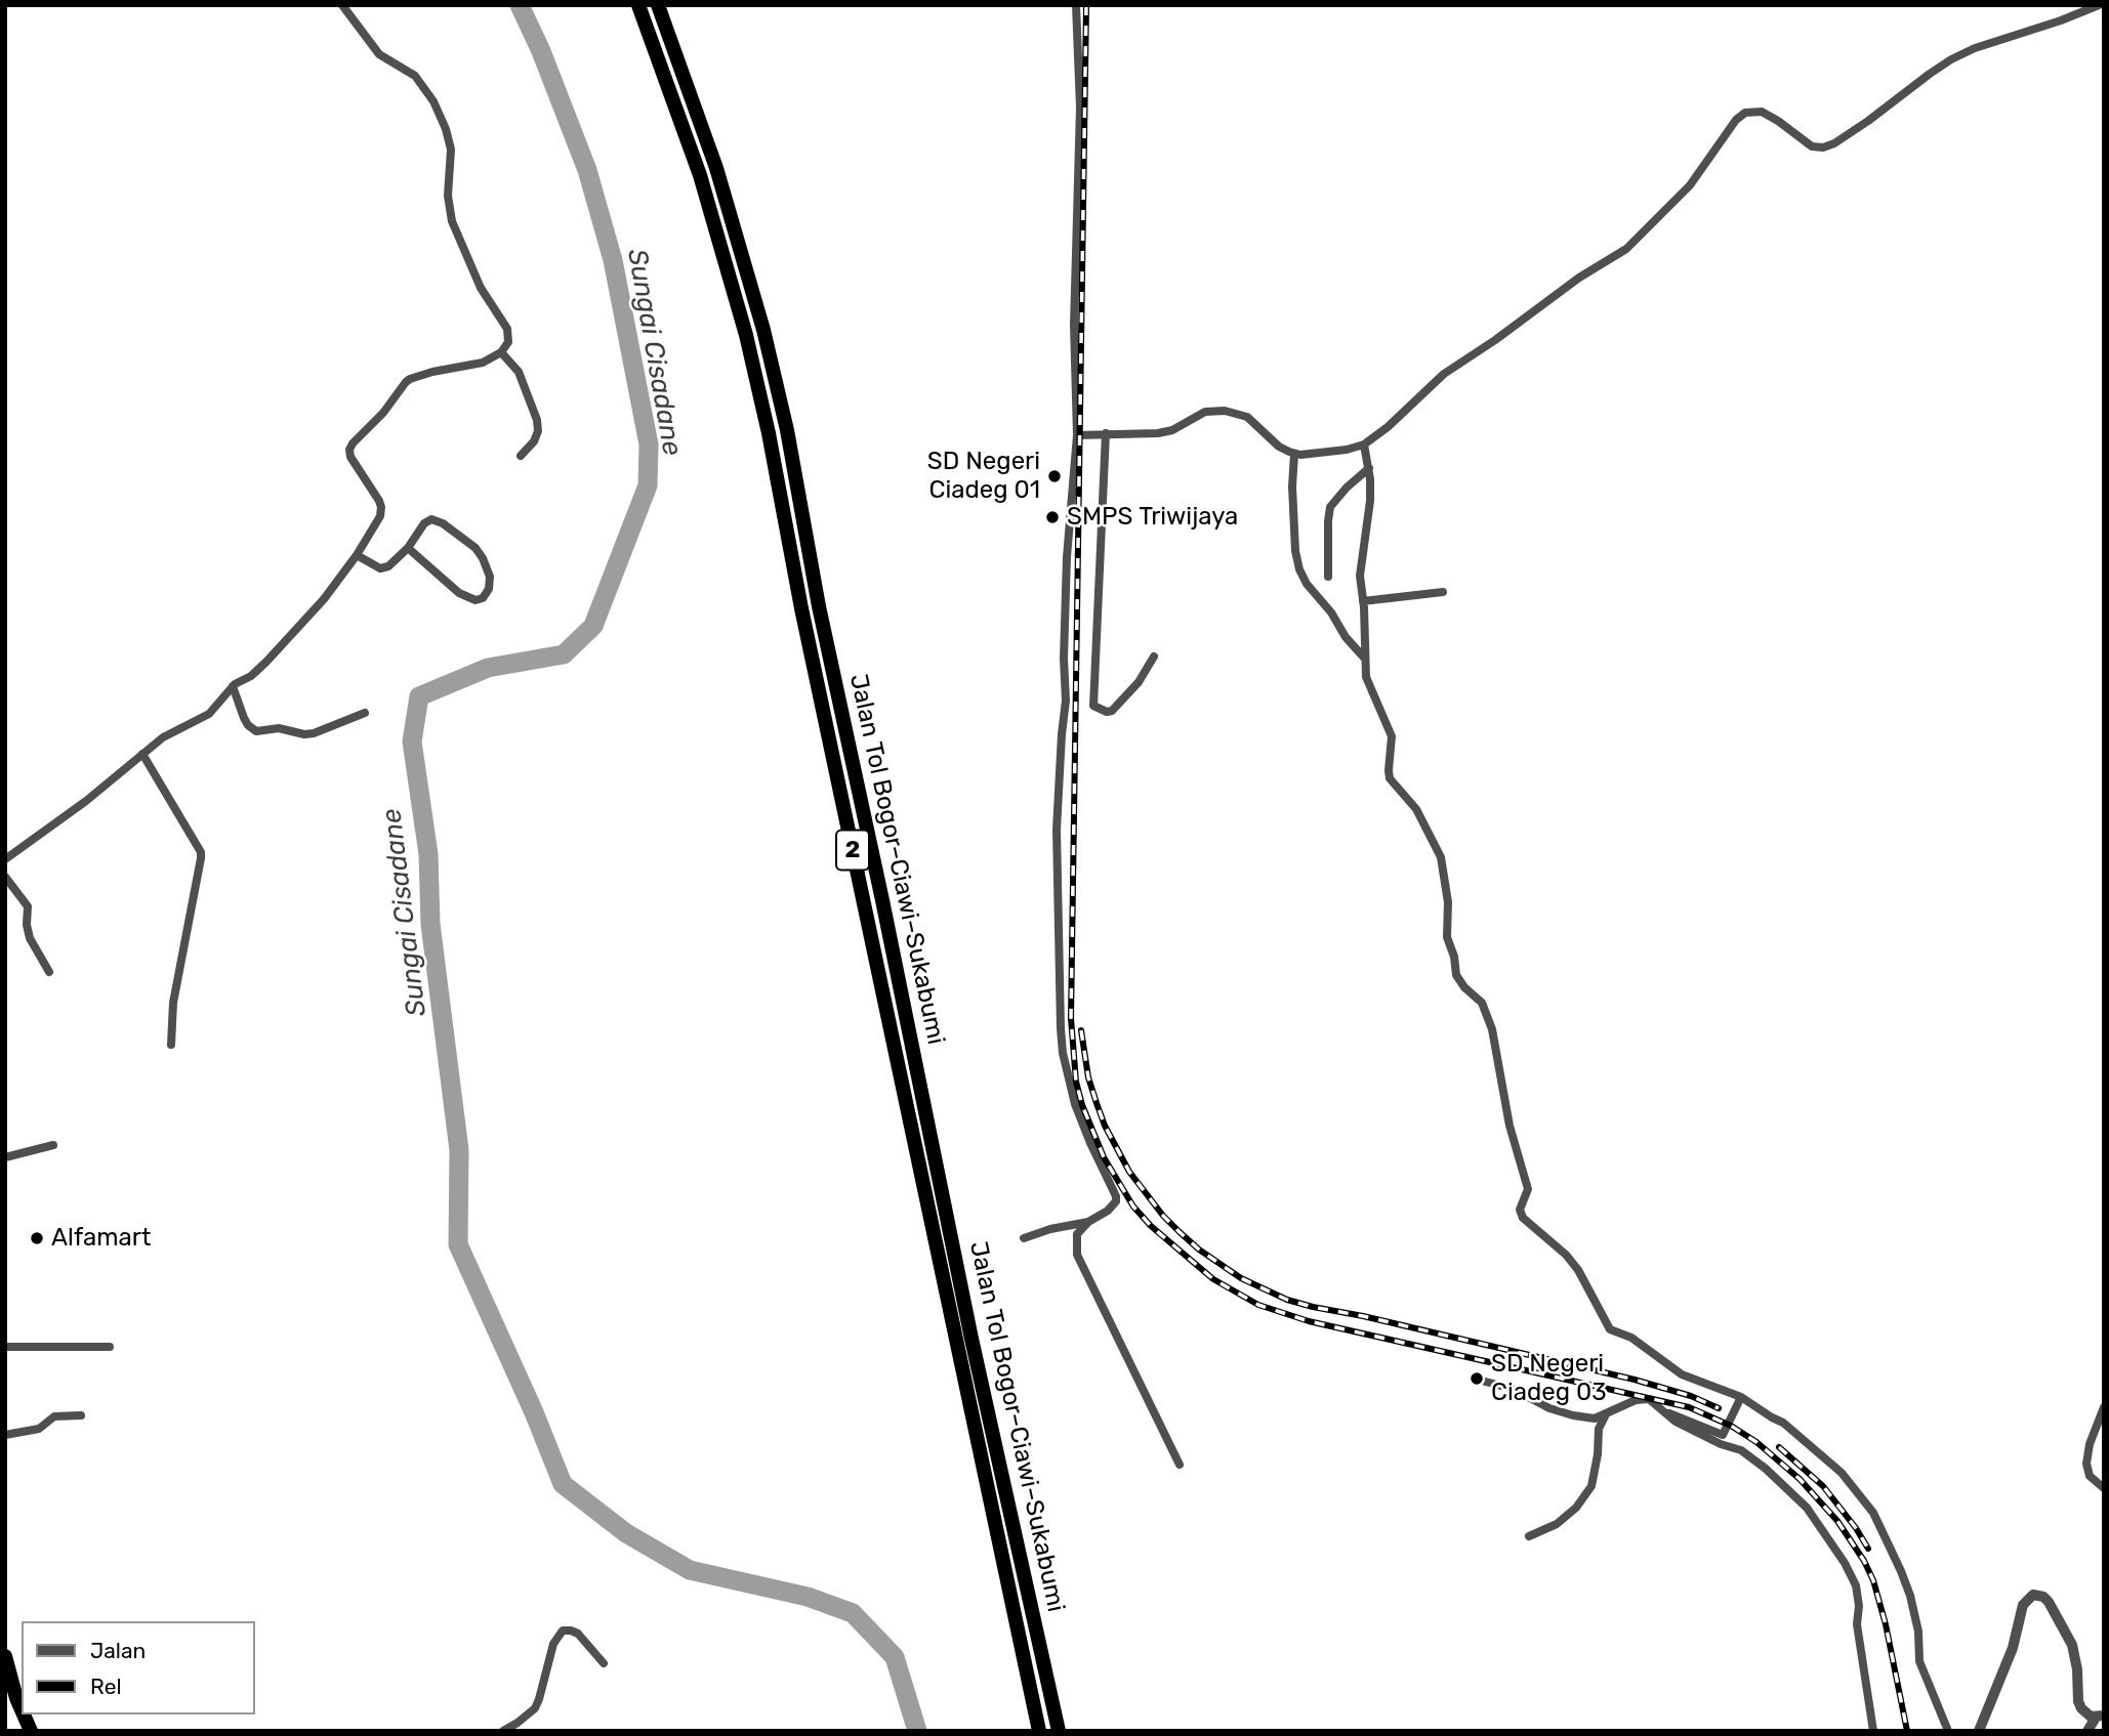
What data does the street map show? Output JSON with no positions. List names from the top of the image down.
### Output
{
  "streets": {
    "highway": ["2", "Jalan Tol Bogor–Ciawi–Sukabumi"]
  },
  "water": ["Sungai Cisadane"],
  "places": [
    "SD Negeri Ciadeg 01",
    "SMPS Triwijaya",
    "Alfamart",
    "SD Negeri Ciadeg 03"
  ],
  "legend": ["Jalan", "Rel"]
}
